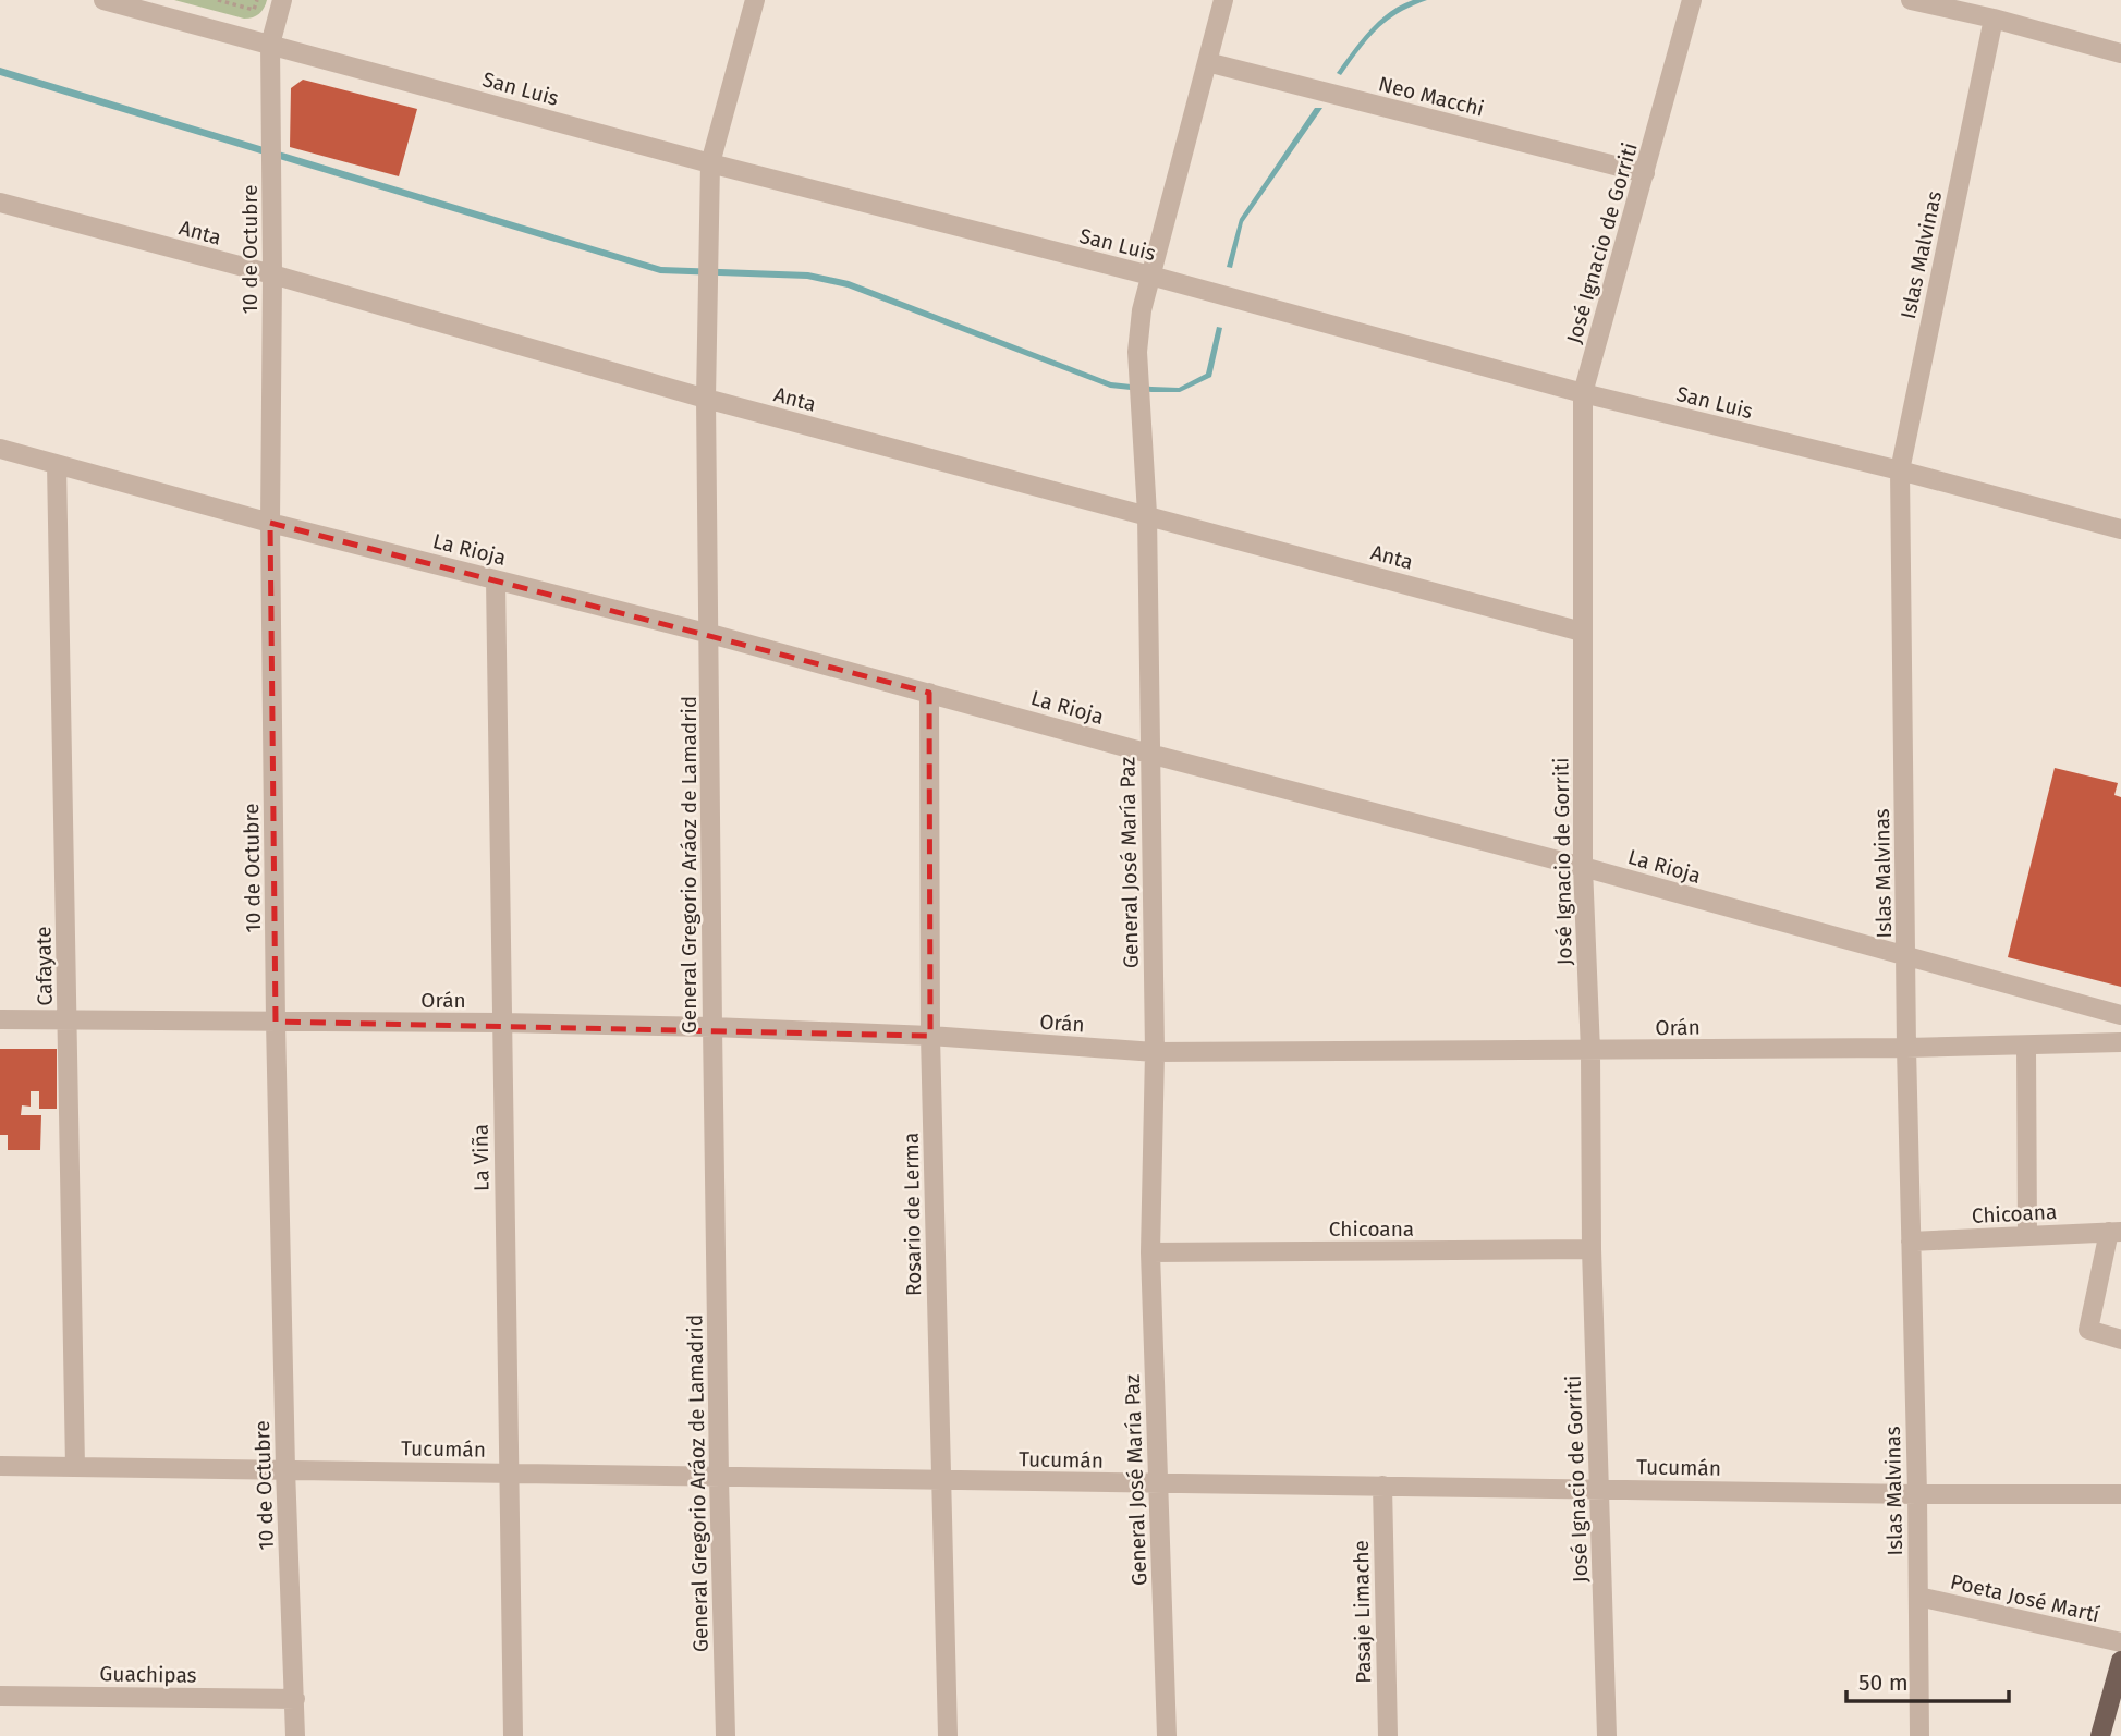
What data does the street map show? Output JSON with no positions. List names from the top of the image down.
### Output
{
  "streets": {
    "street": [
      "San Luis",
      "Neo Macchi",
      "Anta",
      "José Ignacio de Gorriti",
      "10 de Octubre",
      "Islas Malvinas",
      "La Rioja",
      "General José María Paz",
      "General Gregorio Aráoz de Lamadrid",
      "Cafayate",
      "Orán",
      "La Viña",
      "Chicoana",
      "Rosario de Lerma",
      "Tucumán",
      "Poeta José Martí",
      "Pasaje Limache",
      "Guachipas"
    ]
  },
  "crossings": [
    ["San Luis", "José Ignacio de Gorriti"],
    ["San Luis", "10 de Octubre"],
    ["San Luis", "Islas Malvinas"],
    ["San Luis", "General José María Paz"],
    ["San Luis", "General Gregorio Aráoz de Lamadrid"],
    ["Neo Macchi", "José Ignacio de Gorriti"],
    ["Neo Macchi", "General José María Paz"],
    ["Anta", "José Ignacio de Gorriti"],
    ["Anta", "10 de Octubre"],
    ["Anta", "General José María Paz"],
    ["Anta", "General Gregorio Aráoz de Lamadrid"],
    ["José Ignacio de Gorriti", "La Rioja"],
    ["José Ignacio de Gorriti", "Orán"],
    ["José Ignacio de Gorriti", "Chicoana"],
    ["José Ignacio de Gorriti", "Tucumán"],
    ["10 de Octubre", "La Rioja"],
    ["10 de Octubre", "Orán"],
    ["10 de Octubre", "Tucumán"],
    ["10 de Octubre", "Guachipas"],
    ["Islas Malvinas", "La Rioja"],
    ["Islas Malvinas", "Orán"],
    ["Islas Malvinas", "Chicoana"],
    ["Islas Malvinas", "Tucumán"],
    ["Islas Malvinas", "Poeta José Martí"],
    ["La Rioja", "General José María Paz"],
    ["La Rioja", "General Gregorio Aráoz de Lamadrid"],
    ["La Rioja", "Cafayate"],
    ["La Rioja", "La Viña"],
    ["La Rioja", "Rosario de Lerma"],
    ["General José María Paz", "Orán"],
    ["General José María Paz", "Chicoana"],
    ["General José María Paz", "Tucumán"],
    ["General Gregorio Aráoz de Lamadrid", "Orán"],
    ["General Gregorio Aráoz de Lamadrid", "Tucumán"],
    ["Cafayate", "Orán"],
    ["Cafayate", "Tucumán"],
    ["Orán", "La Viña"],
    ["Orán", "Rosario de Lerma"],
    ["La Viña", "Tucumán"],
    ["Rosario de Lerma", "Tucumán"],
    ["Tucumán", "Pasaje Limache"]
  ],
  "scale_bar": "50 m"
}
